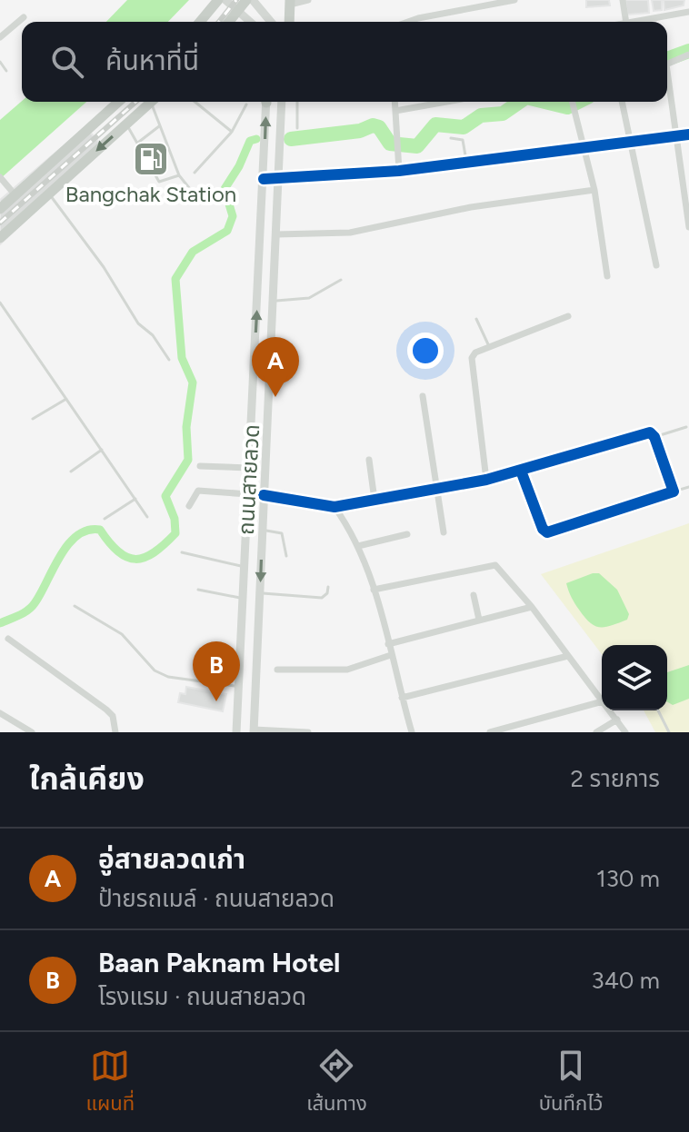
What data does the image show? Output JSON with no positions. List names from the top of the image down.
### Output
{
  "streets": {
    "main road": ["ถนนสายลวด"]
  },
  "places": {
    "fuel station": ["Bangchak Station"]
  },
  "page": {
    "search": "ค้นหาที่นี่",
    "pins": ["A", "B"],
    "heading": ["ใกล้เคียง", "2 รายการ"],
    "list": [
      {
        "mark": "A",
        "name": "อู่สายลวดเก่า",
        "note": "ป้ายรถเมล์ · ถนนสายลวด",
        "value": "130 m"
      },
      {
        "mark": "B",
        "name": "Baan Paknam Hotel",
        "note": "โรงแรม · ถนนสายลวด",
        "value": "340 m"
      }
    ],
    "nav": ["แผนที่", "เส้นทาง", "บันทึกไว้"]
  }
}
